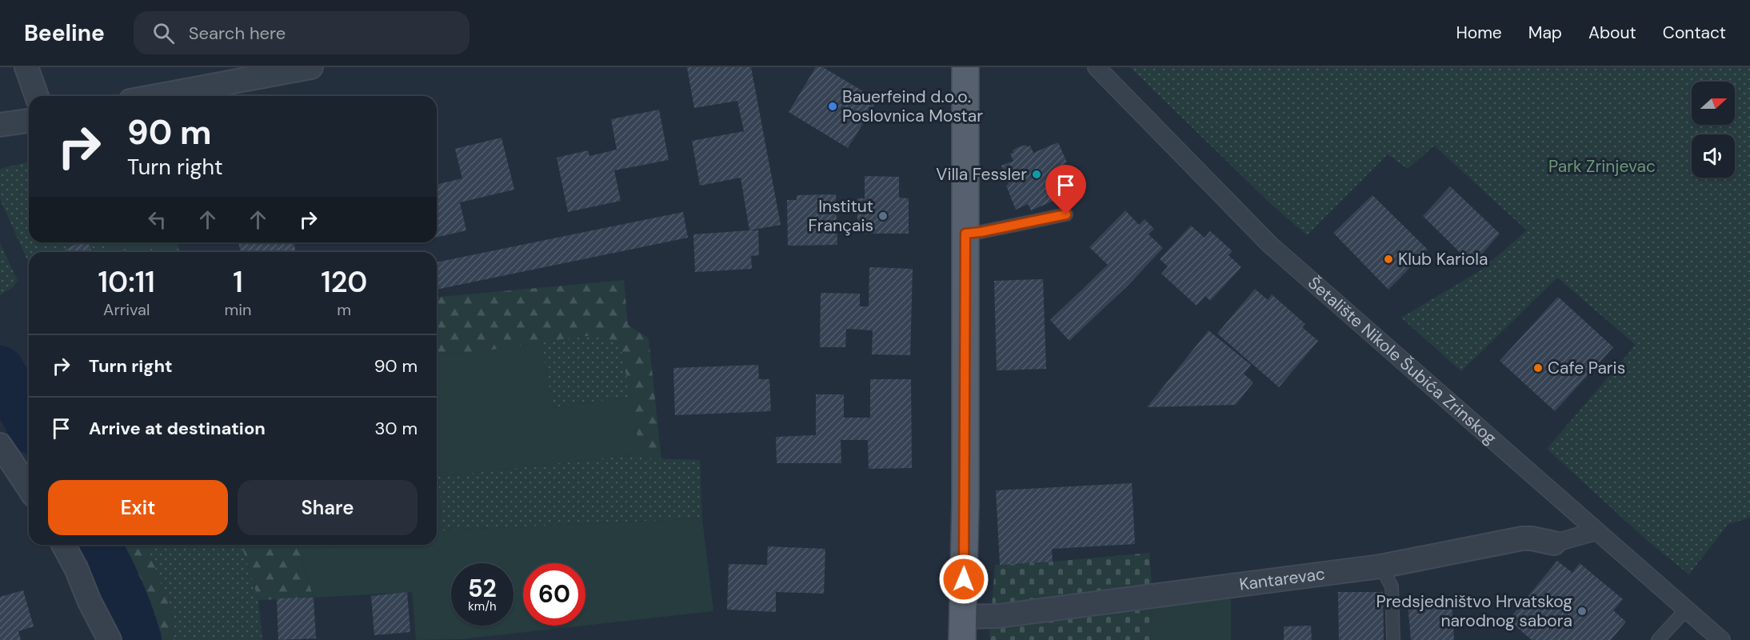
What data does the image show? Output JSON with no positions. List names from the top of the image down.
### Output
{
  "streets": {
    "street": ["Šetalište Nikole Šubića Zrinskog", "Kantarevac"]
  },
  "crossings": [
    ["Šetalište Nikole Šubića Zrinskog", "Kantarevac"]
  ],
  "parks": ["Park Zrinjevac"],
  "places": [
    "Bauerfeind d.o.o. Poslovnica Mostar",
    "Villa Fessler",
    "Institut Français",
    "Klub Kariola",
    "Cafe Paris",
    "Predsjedništvo Hrvatskog narodnog sabora"
  ],
  "north": "right",
  "page": {
    "header": "Beeline",
    "search": "Search here",
    "nav": [
      "Home",
      "Map",
      "About",
      "Contact"
    ],
    "turn": ["90 m", "Turn right"],
    "eta": [
      "10:11",
      "Arrival",
      "1",
      "min",
      "120",
      "m"
    ],
    "list": [
      {
        "name": "Turn right",
        "value": "90 m"
      },
      {
        "name": "Arrive at destination",
        "value": "30 m"
      }
    ],
    "buttons": ["Exit", "Share"],
    "speed": "52 km/h",
    "limit": "60"
  }
}
